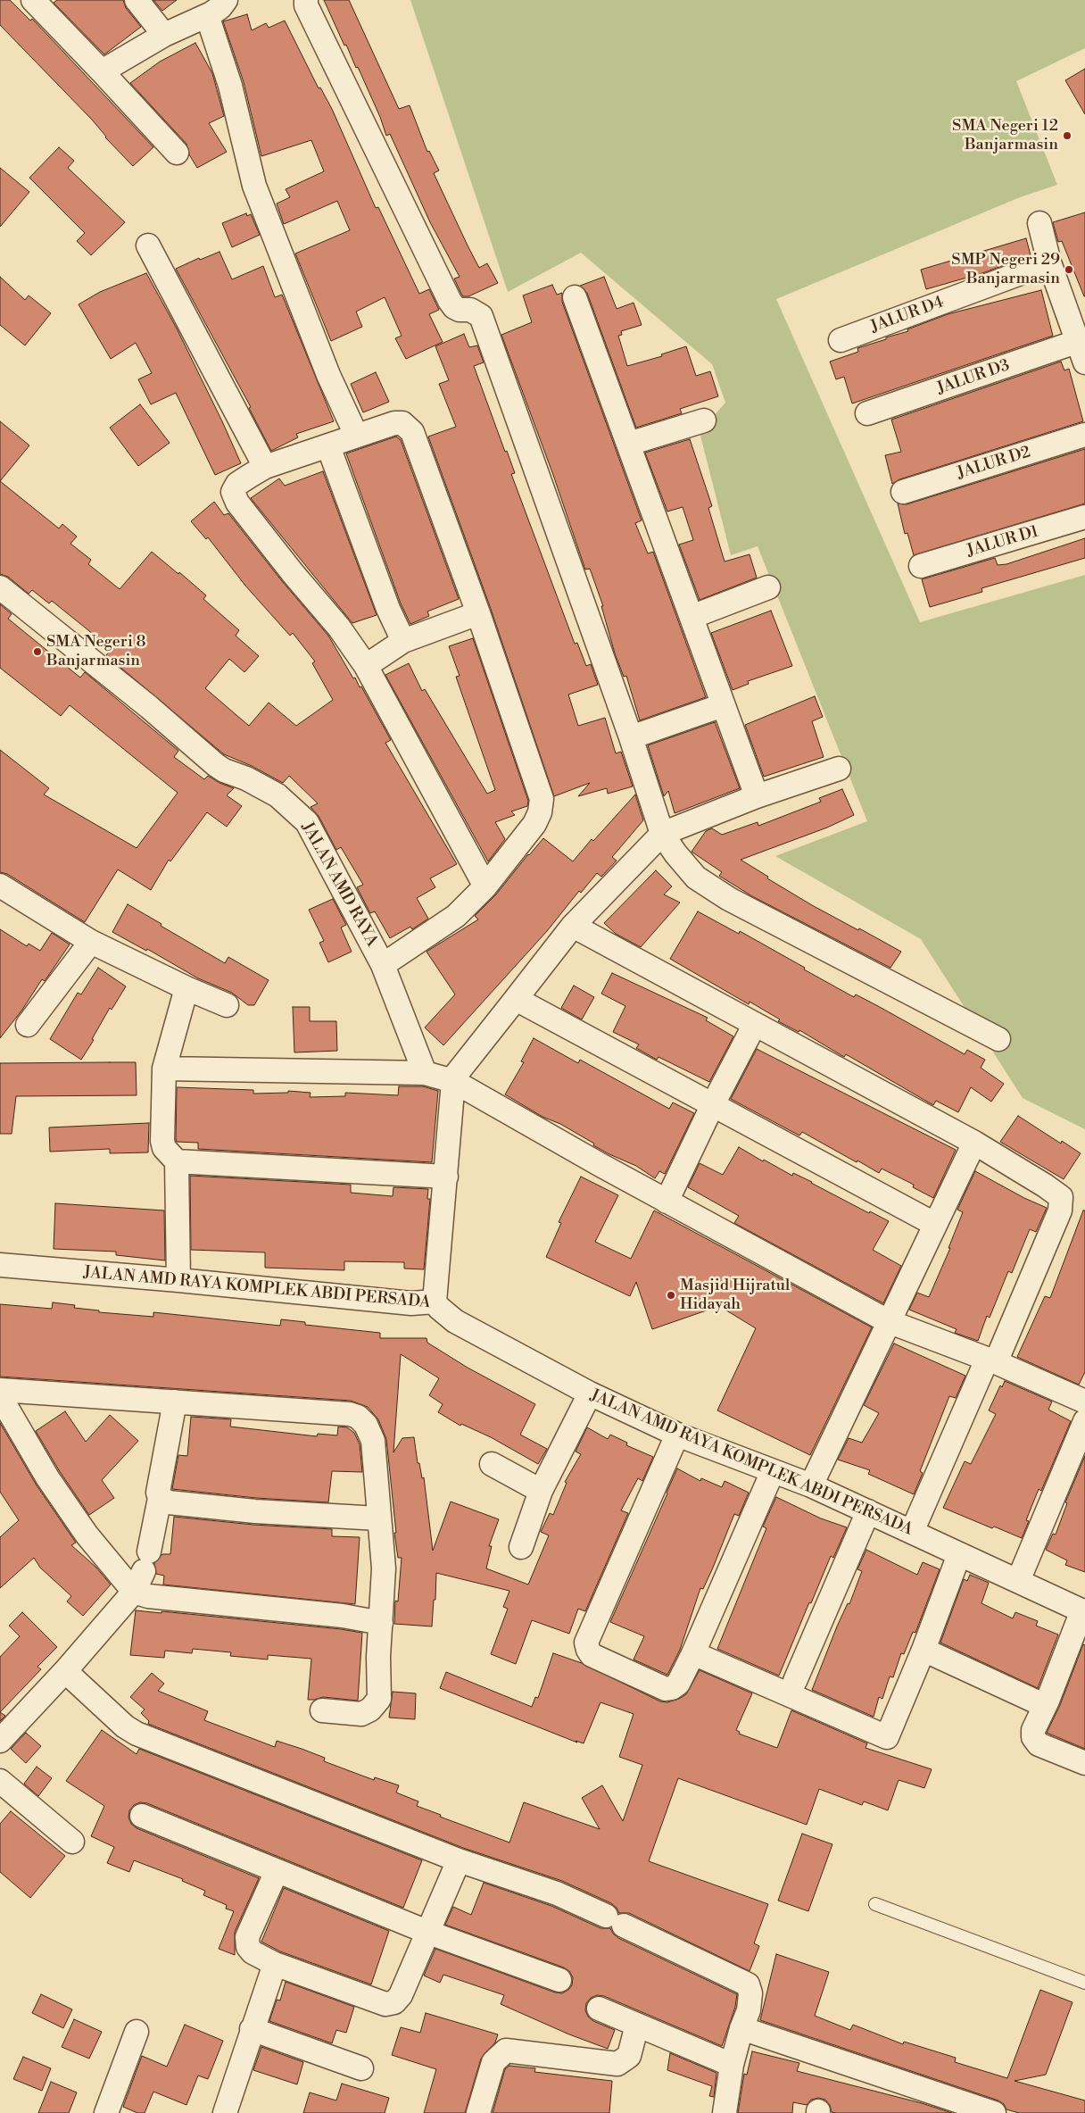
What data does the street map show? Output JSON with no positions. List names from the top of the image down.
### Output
{
  "streets": {
    "street": [
      "JALUR D4",
      "JALUR D3",
      "JALUR D2",
      "JALUR D1",
      "JALAN AMD RAYA",
      "JALAN AMD RAYA KOMPLEK ABDI PERSADA"
    ]
  },
  "places": [
    "SMA Negeri 12 Banjarmasin",
    "SMP Negeri 29 Banjarmasin",
    "SMA Negeri 8 Banjarmasin",
    "Masjid Hijratul Hidayah"
  ]
}
